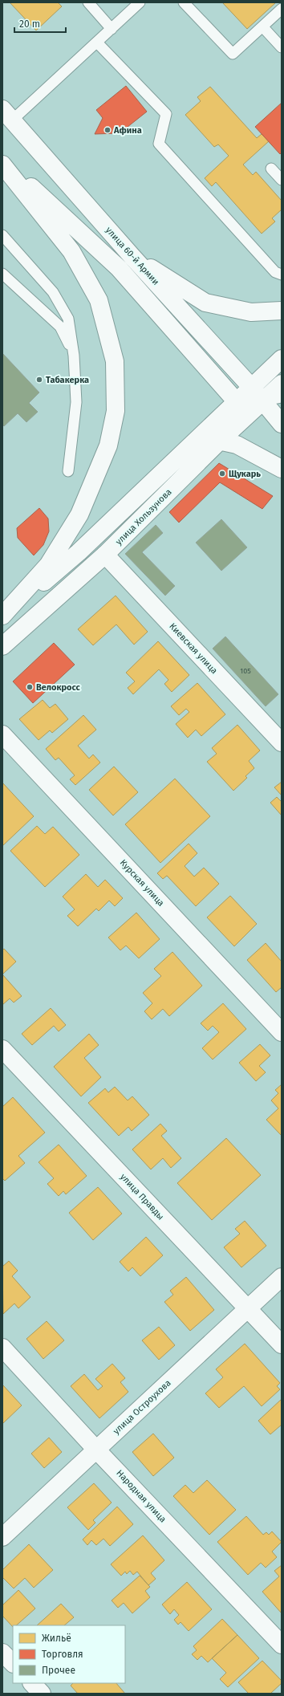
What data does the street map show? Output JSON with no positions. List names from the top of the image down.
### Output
{
  "streets": {
    "main road": [
      "улица 60-й Армии",
      "улица Хользунова",
      "Киевская улица",
      "Курская улица",
      "улица Правды",
      "улица Остроухова",
      "Народная улица"
    ]
  },
  "crossings": [
    ["улица 60-й Армии", "улица Хользунова"],
    ["улица Хользунова", "Киевская улица"],
    ["улица Правды", "улица Остроухова"],
    ["улица Остроухова", "Народная улица"]
  ],
  "places": [
    "Афина",
    "Табакерка",
    "Щукарь",
    "Велокросс"
  ],
  "house_numbers": ["105"],
  "legend": ["Жильё", "Торговля", "Прочее"],
  "scale_bar": "20 m"
}
